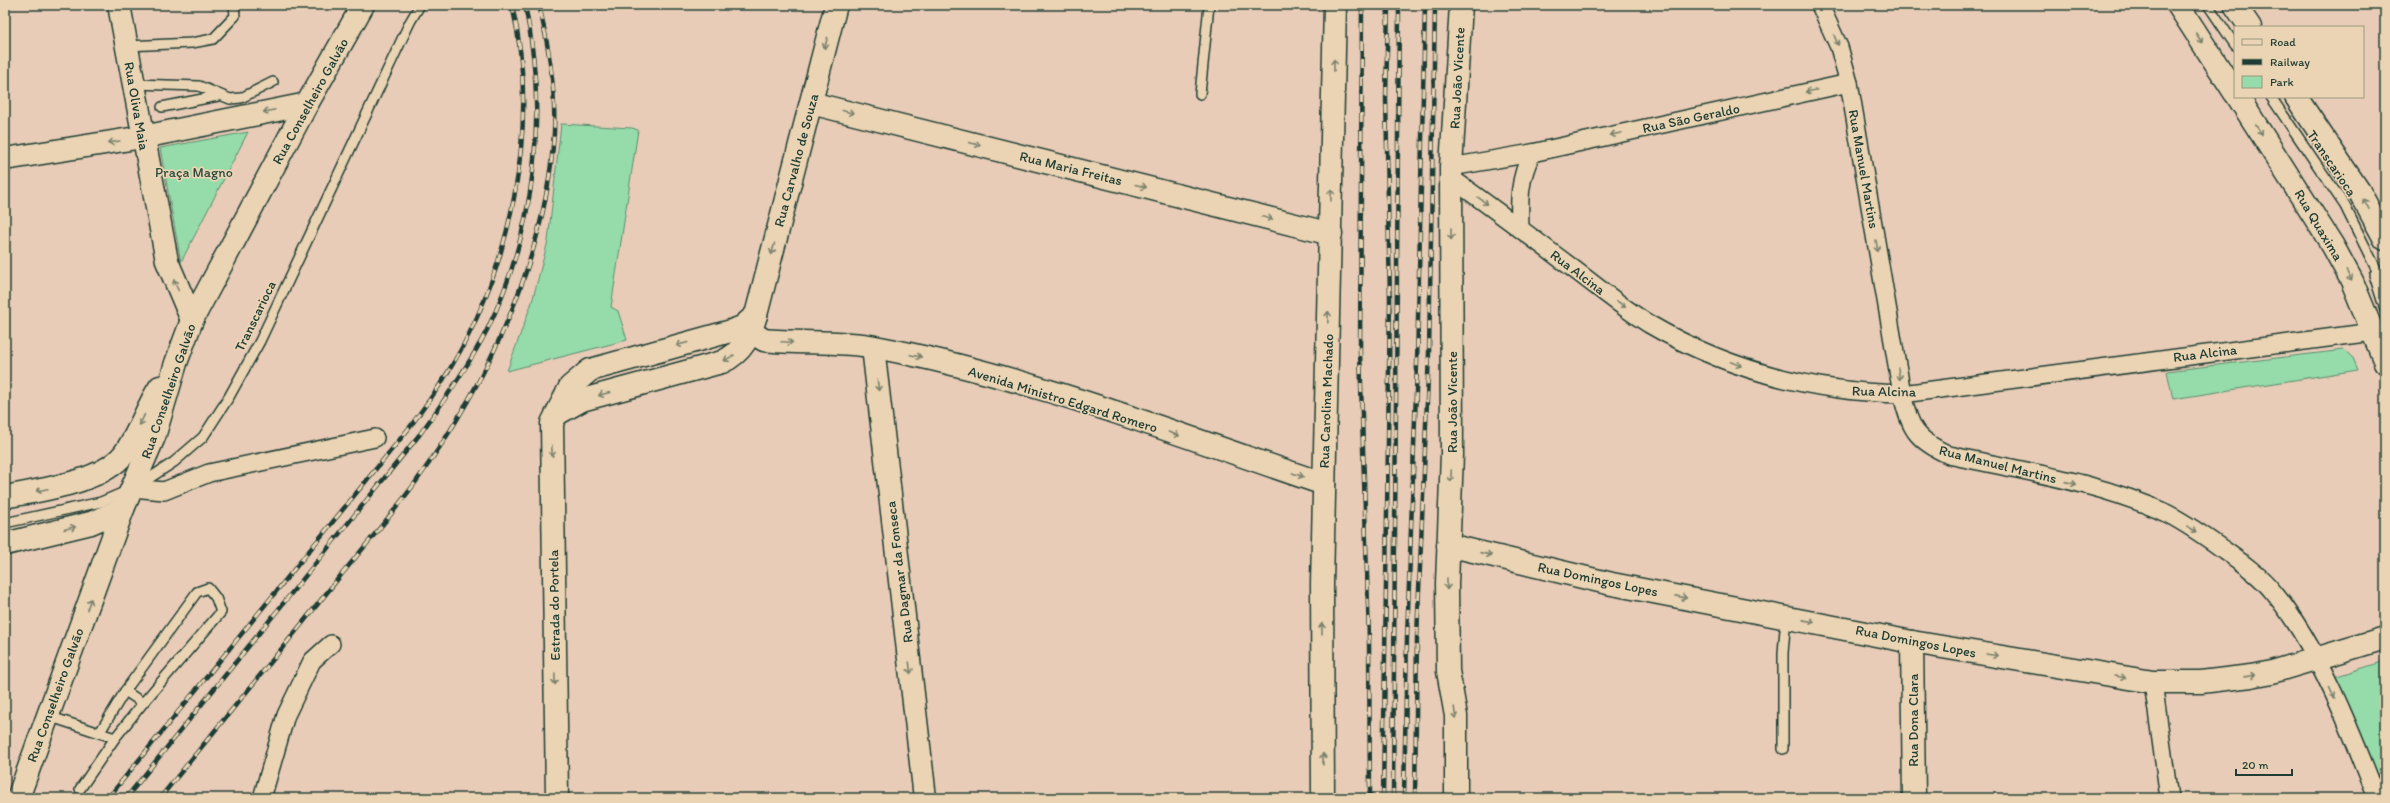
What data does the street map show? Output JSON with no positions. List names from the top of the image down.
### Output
{
  "streets": {
    "main road": [
      "Rua João Vicente",
      "Rua Conselheiro Galvão",
      "Rua Oliva Maia",
      "Rua Carvalho de Souza",
      "Rua Maria Freitas",
      "Rua Quaxima",
      "Avenida Ministro Edgard Romero",
      "Rua Carolina Machado",
      "Rua Dagmar da Fonseca",
      "Rua Domingos Lopes",
      "Estrada do Portela",
      "Rua Dona Clara"
    ],
    "street": ["Rua São Geraldo", "Rua Manuel Martins", "Rua Alcina"],
    "lane": ["Transcarioca"]
  },
  "crossings": [
    ["Rua João Vicente", "Rua São Geraldo"],
    ["Rua João Vicente", "Rua Alcina"],
    ["Rua João Vicente", "Rua Domingos Lopes"],
    ["Rua Conselheiro Galvão", "Rua Oliva Maia"],
    ["Rua Conselheiro Galvão", "Transcarioca"],
    ["Rua São Geraldo", "Rua Manuel Martins"],
    ["Rua São Geraldo", "Rua Alcina"],
    ["Rua Carvalho de Souza", "Rua Maria Freitas"],
    ["Rua Carvalho de Souza", "Avenida Ministro Edgard Romero"],
    ["Rua Carvalho de Souza", "Estrada do Portela"],
    ["Rua Maria Freitas", "Rua Carolina Machado"],
    ["Rua Manuel Martins", "Rua Alcina"],
    ["Rua Manuel Martins", "Rua Domingos Lopes"],
    ["Rua Quaxima", "Rua Alcina"],
    ["Avenida Ministro Edgard Romero", "Rua Carolina Machado"],
    ["Avenida Ministro Edgard Romero", "Rua Dagmar da Fonseca"],
    ["Avenida Ministro Edgard Romero", "Estrada do Portela"],
    ["Rua Domingos Lopes", "Rua Dona Clara"]
  ],
  "one_way": [
    "Rua João Vicente",
    "Rua Oliva Maia",
    "Rua São Geraldo",
    "Rua Carvalho de Souza",
    "Rua Maria Freitas",
    "Rua Manuel Martins",
    "Rua Alcina",
    "Avenida Ministro Edgard Romero",
    "Rua Carolina Machado",
    "Rua Dagmar da Fonseca",
    "Rua Domingos Lopes",
    "Estrada do Portela"
  ],
  "parks": ["Praça Magno"],
  "legend": ["Road", "Railway", "Park"],
  "scale_bar": "20 m"
}
